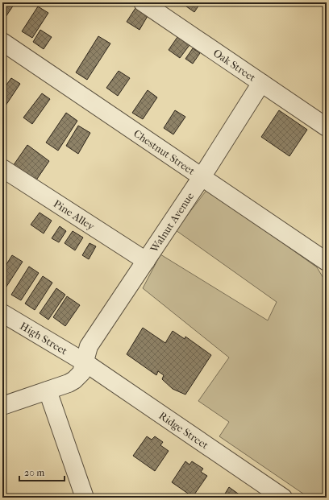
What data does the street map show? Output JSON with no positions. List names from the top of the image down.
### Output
{
  "streets": {
    "street": [
      "Oak Street",
      "Chestnut Street",
      "Pine Alley",
      "Walnut Avenue",
      "High Street",
      "Ridge Street"
    ]
  },
  "crossings": [
    ["Oak Street", "Walnut Avenue"],
    ["Chestnut Street", "Walnut Avenue"],
    ["Pine Alley", "Walnut Avenue"],
    ["Walnut Avenue", "High Street"],
    ["Walnut Avenue", "Ridge Street"],
    ["High Street", "Ridge Street"]
  ],
  "scale_bar": "20 m"
}
